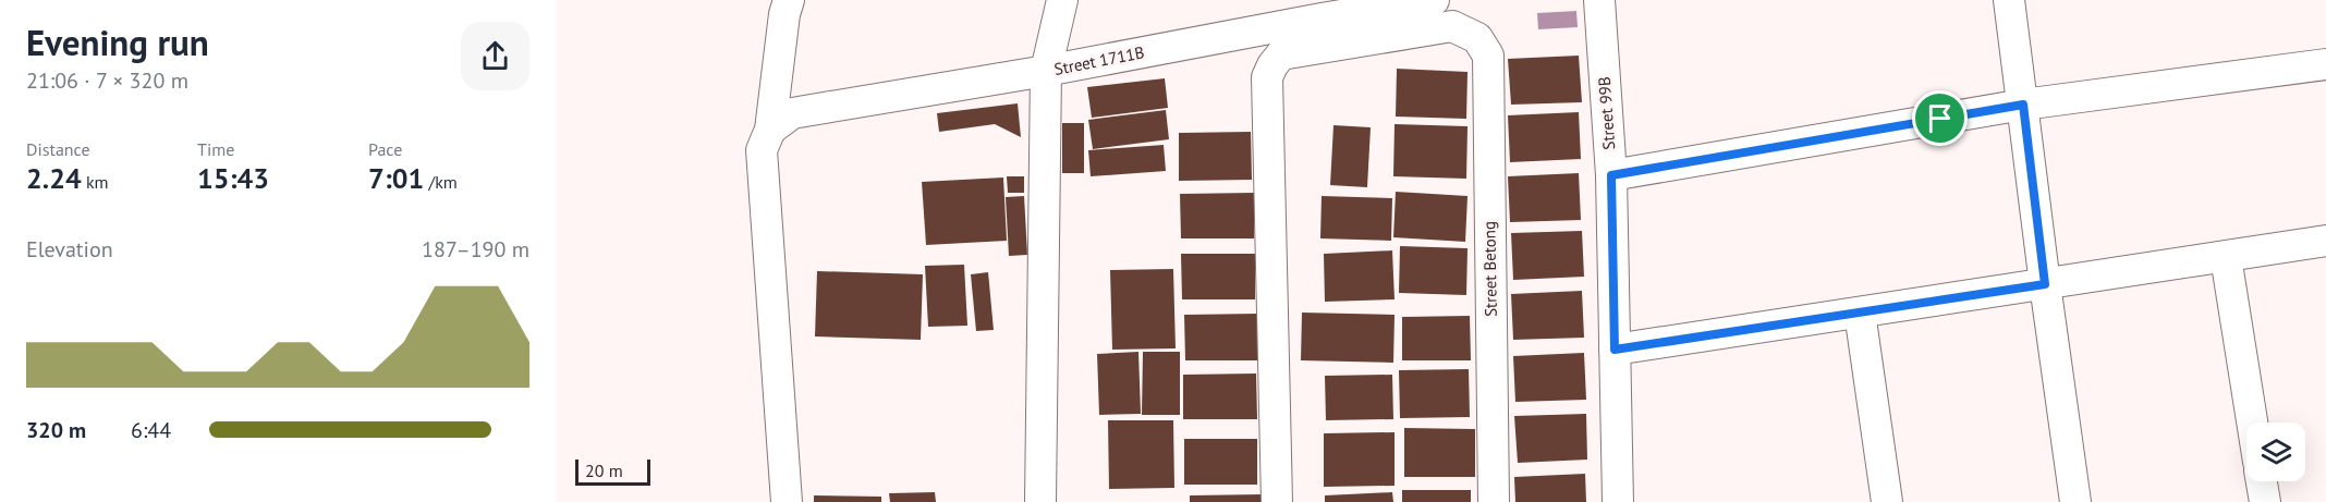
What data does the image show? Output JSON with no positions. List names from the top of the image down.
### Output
{
  "streets": {
    "street": ["Street 1711B", "Street 99B", "Street Betong"]
  },
  "scale_bar": "20 m",
  "page": {
    "heading": ["Evening run", "21:06 · 7 × 320 m"],
    "stats": [
      ["Distance", "2.24 km"],
      ["Time", "15:43"],
      ["Pace", "7:01 /km"]
    ],
    "chart": ["Elevation", "187–190 m"],
    "list": [
      {
        "name": "320 m",
        "note": "6:44"
      }
    ],
    "scale": "20 m"
  }
}
